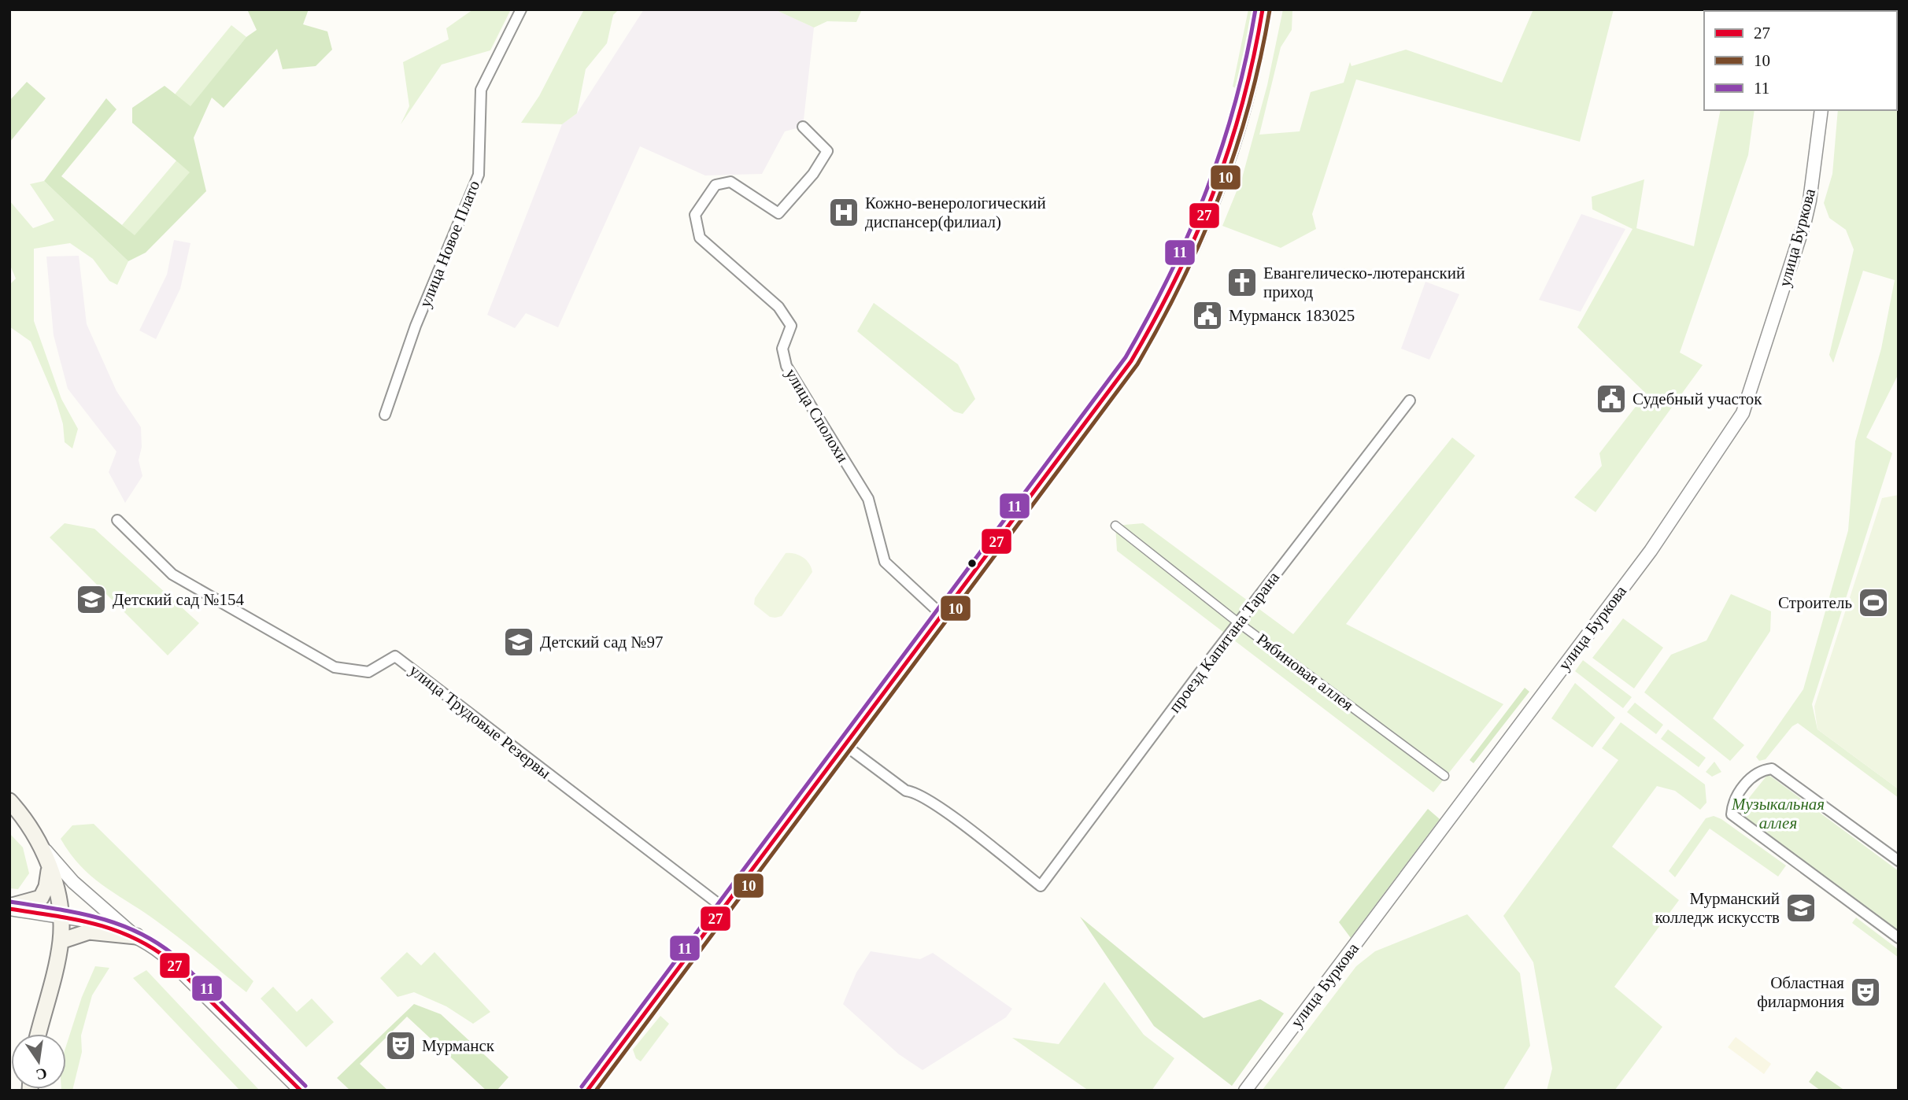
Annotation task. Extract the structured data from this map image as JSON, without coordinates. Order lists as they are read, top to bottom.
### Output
{
  "streets": {
    "street": [
      "улица Буркова",
      "улица Новое Плато",
      "улица Сполохи",
      "проезд Капитана Тарана",
      "Рябиновая аллея",
      "улица Трудовые Резервы"
    ]
  },
  "crossings": [
    ["проезд Капитана Тарана", "Рябиновая аллея"]
  ],
  "parks": ["Музыкальная аллея"],
  "places": {
    "hospital": ["Кожно-венерологический диспансер(филиал)"],
    "church": ["Евангелическо-лютеранский приход"],
    "public building": ["Мурманск 183025", "Судебный участок"],
    "school or university": ["Детский сад №154", "Детский сад №97", "Мурманский колледж искусств"],
    "sports": ["Строитель"],
    "theatre": ["Областная филармония", "Мурманск"]
  },
  "lines": ["transit line 27", "transit line 11", "transit line 10"],
  "legend": ["27", "10", "11"],
  "north": "bottom"
}
